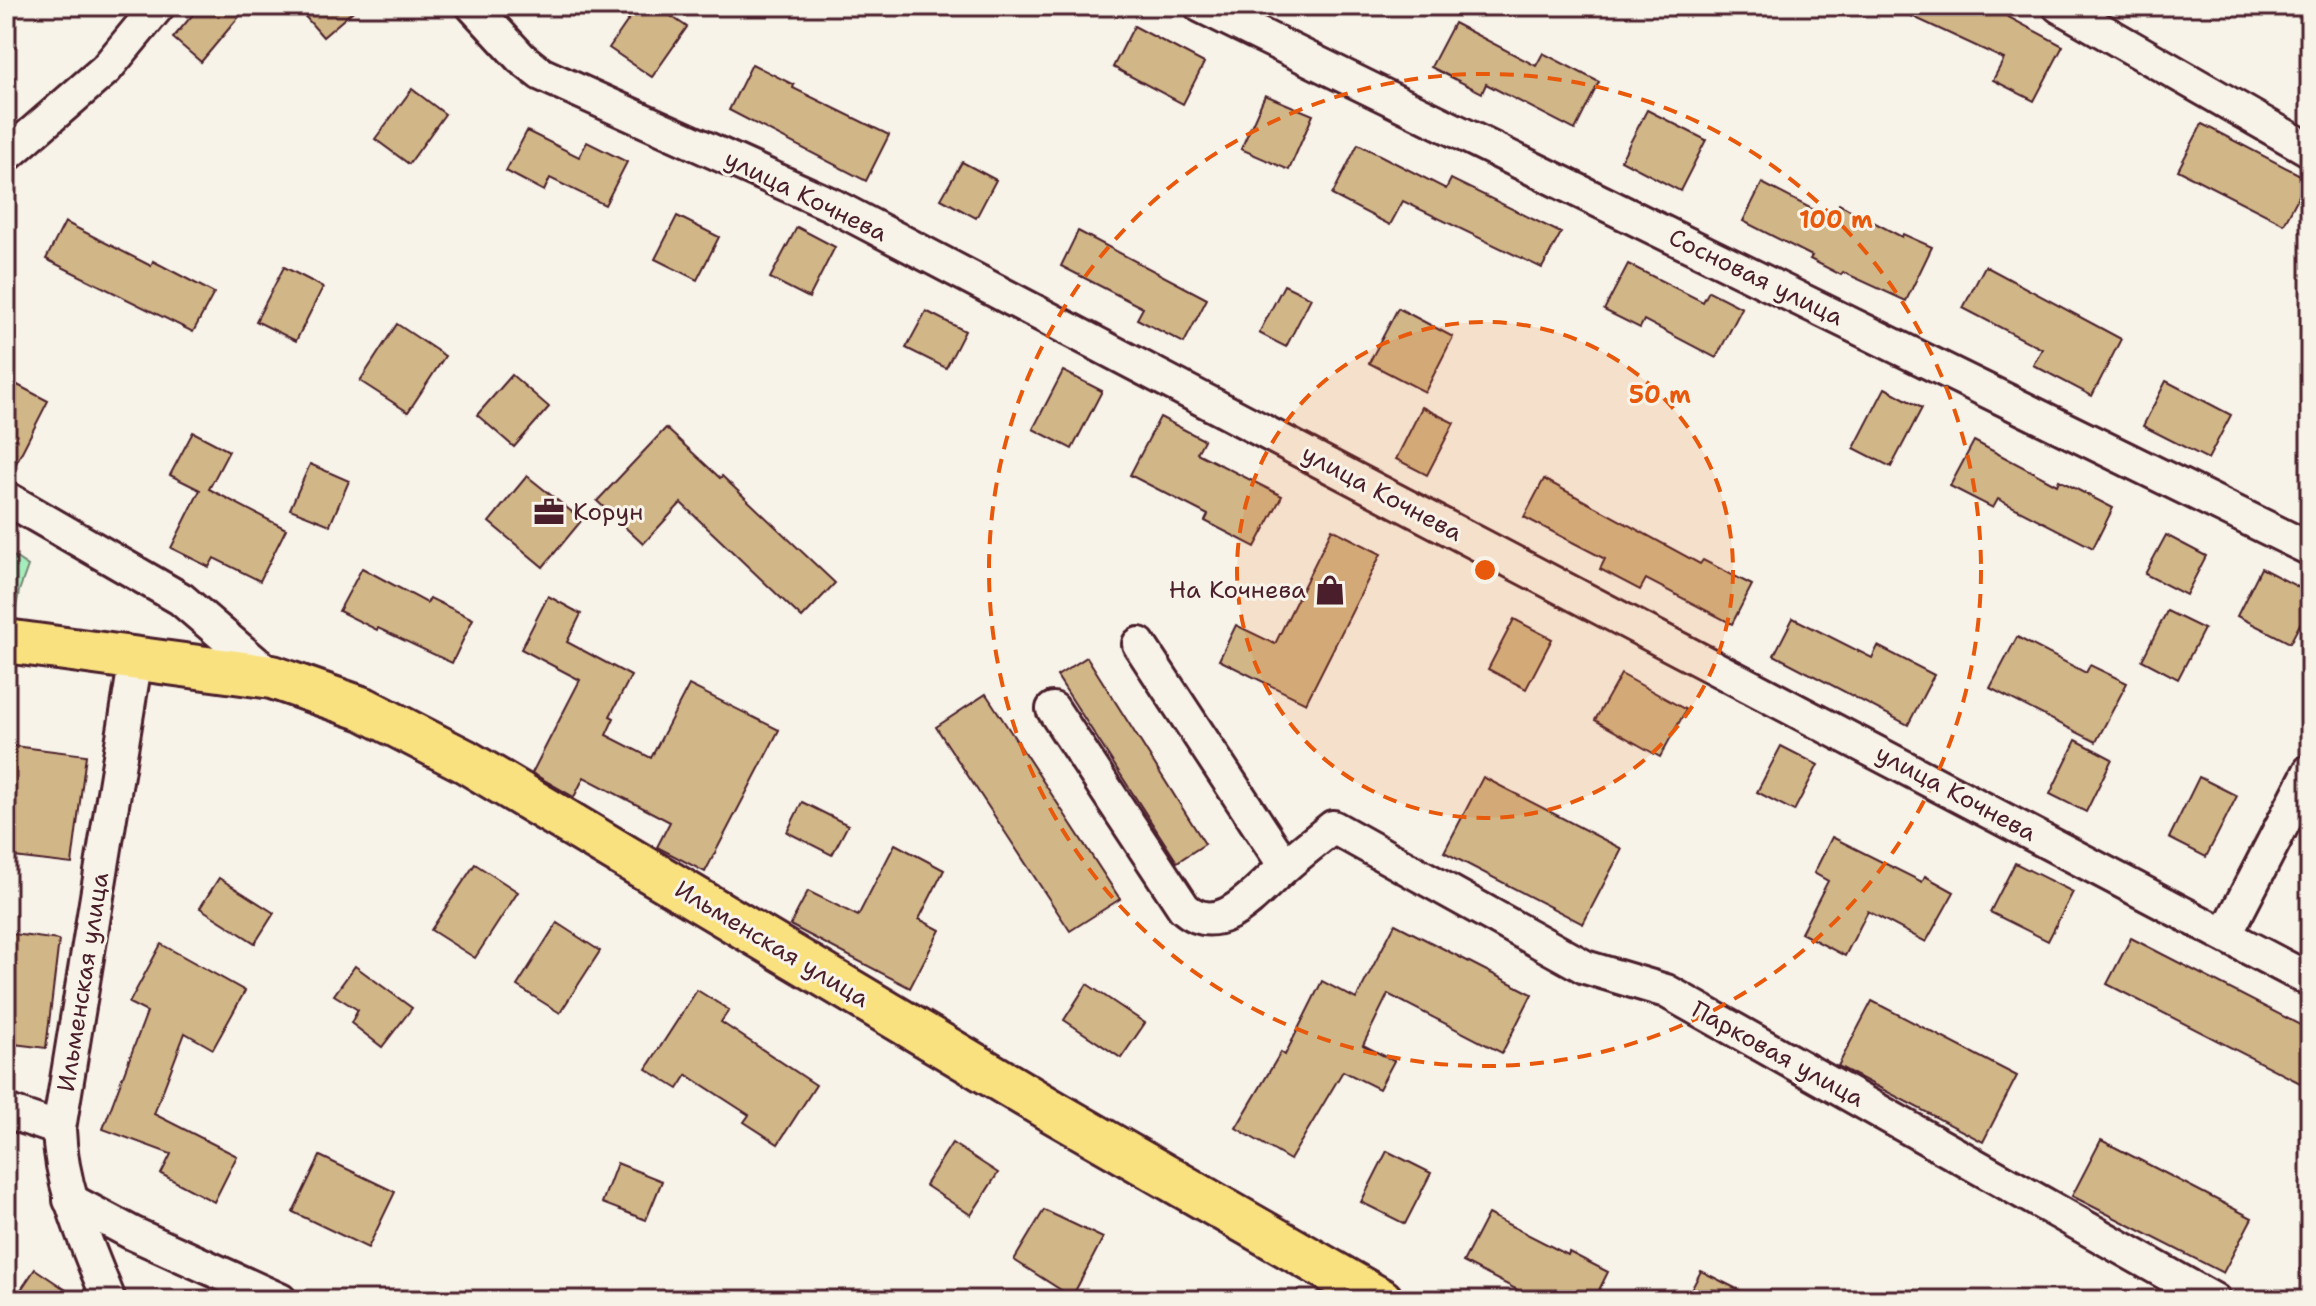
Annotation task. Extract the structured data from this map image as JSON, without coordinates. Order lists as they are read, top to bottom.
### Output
{
  "streets": {
    "main road": ["Ильменская улица"],
    "street": ["улица Кочнева", "Сосновая улица", "Парковая улица"]
  },
  "places": {
    "office": ["Корун"],
    "shop": ["На Кочнева"]
  },
  "rings": ["100 m", "50 m"]
}
